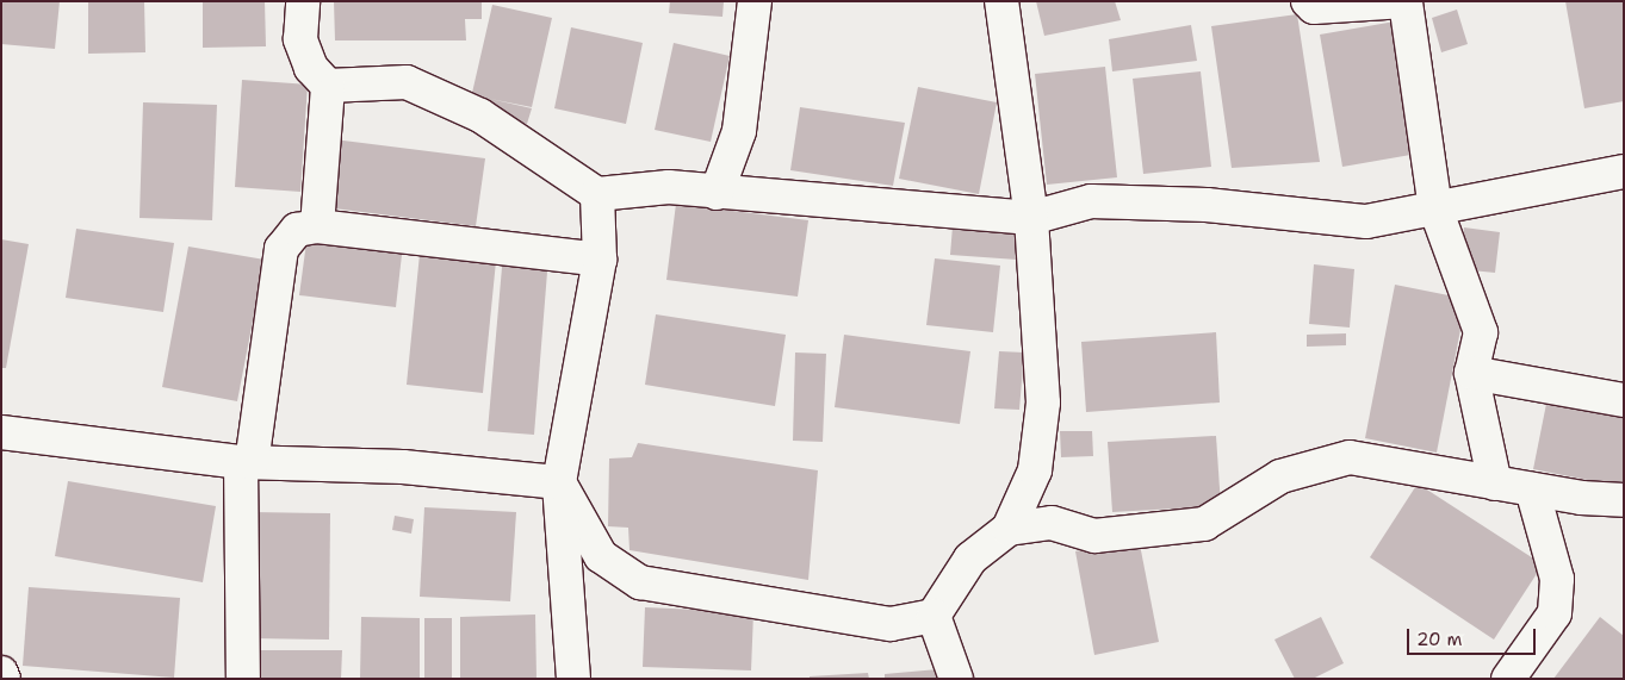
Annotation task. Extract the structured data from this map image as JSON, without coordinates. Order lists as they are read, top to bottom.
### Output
{
  "scale_bar": "20 m"
}
